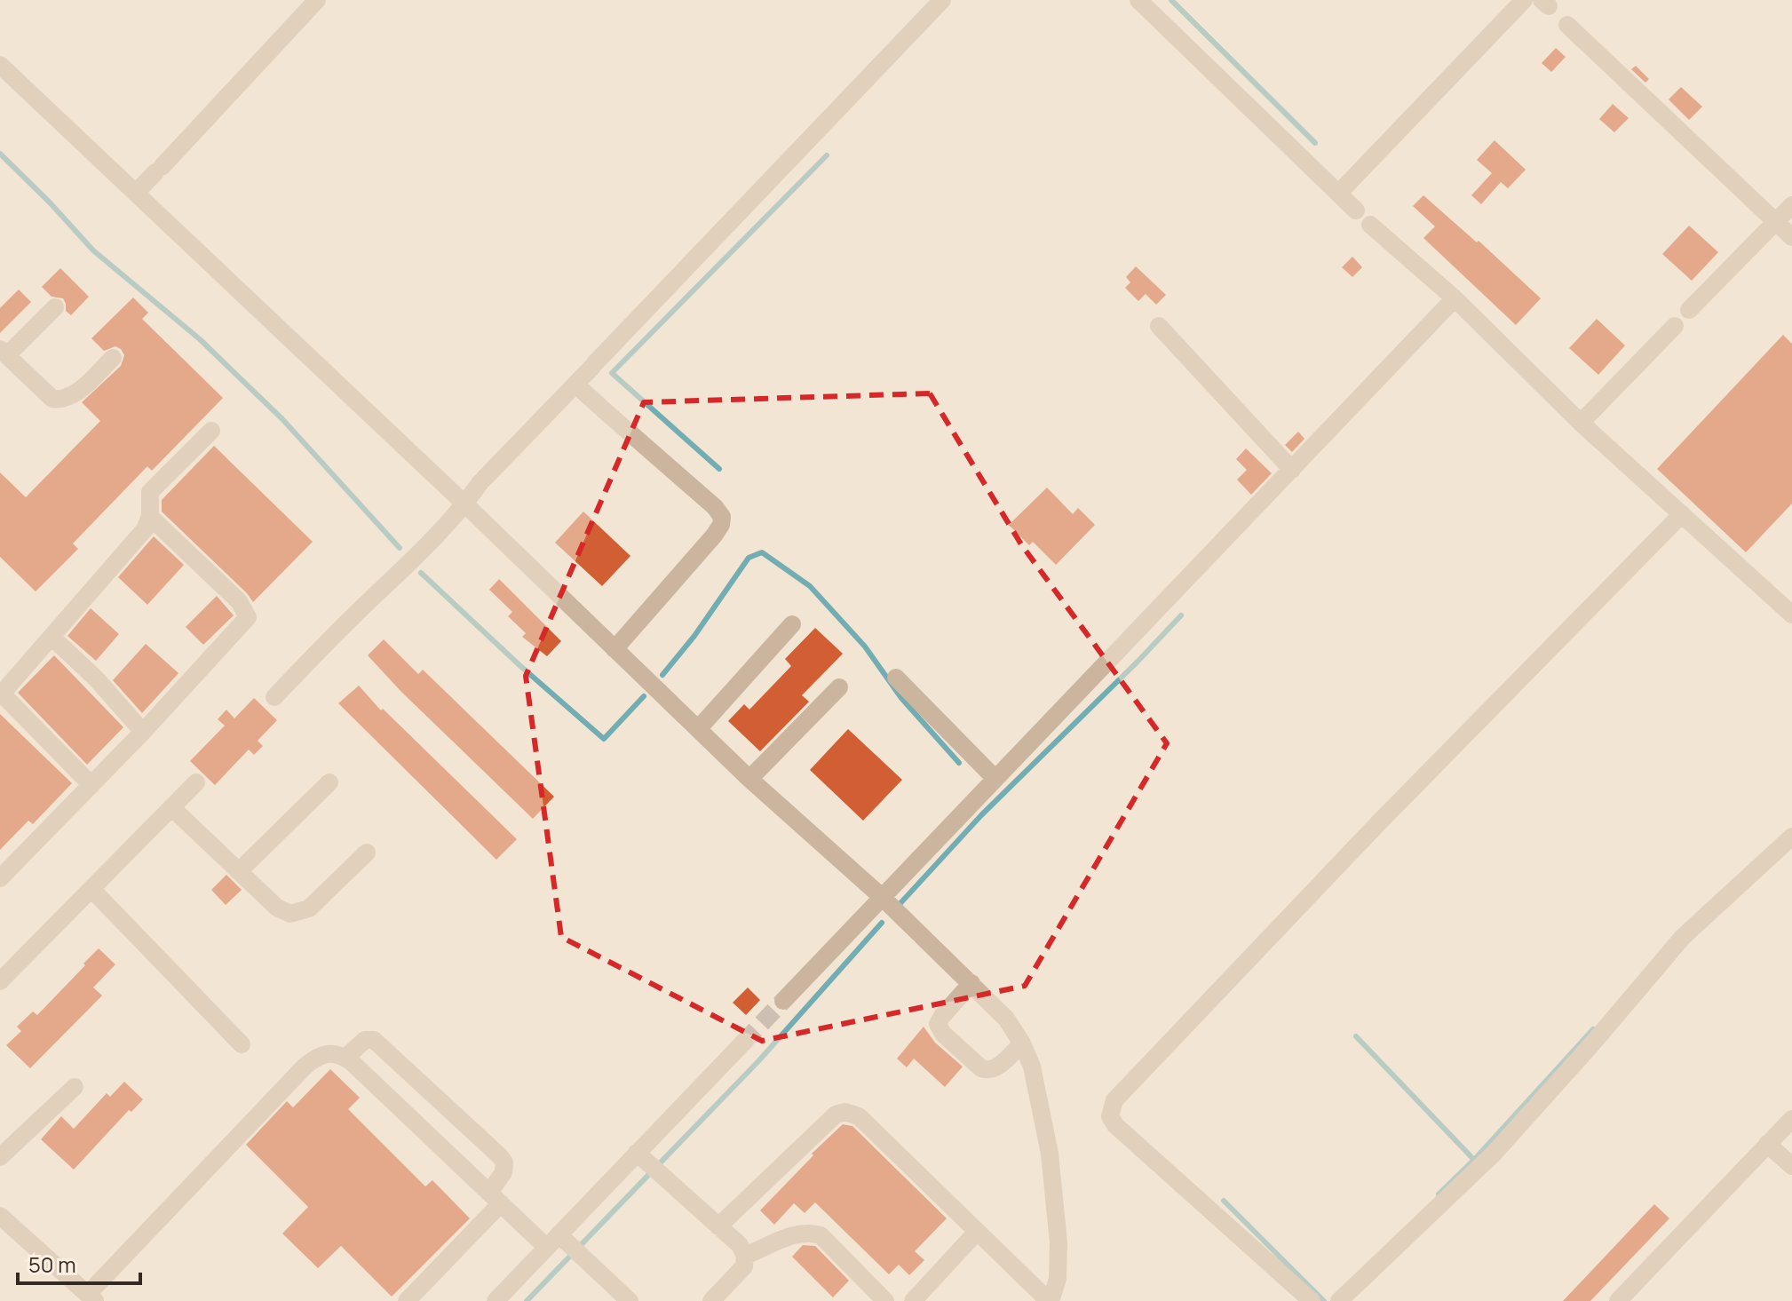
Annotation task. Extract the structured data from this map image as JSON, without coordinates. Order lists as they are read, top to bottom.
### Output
{
  "scale_bar": "50 m"
}
